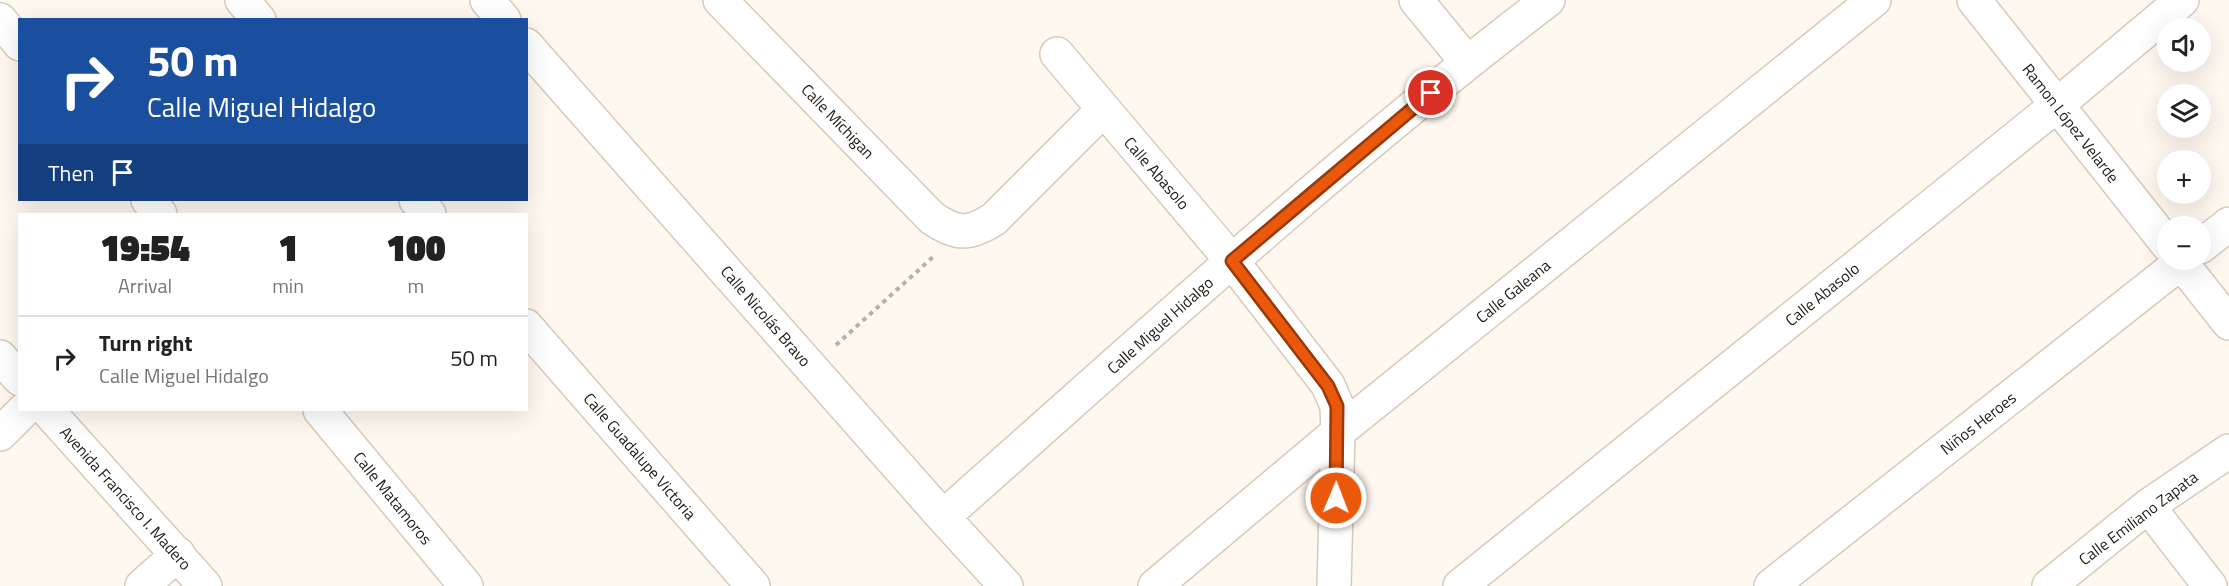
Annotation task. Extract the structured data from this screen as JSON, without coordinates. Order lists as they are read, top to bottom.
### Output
{
  "streets": {
    "street": [
      "Calle Míchigan",
      "Ramon López Velarde",
      "Calle Abasolo",
      "Calle Galeana",
      "Calle Nicolás Bravo",
      "Calle Miguel Hidalgo",
      "Niños Heroes",
      "Calle Guadalupe Victoria",
      "Avenida Francisco I. Madero",
      "Calle Matamoros",
      "Calle Emiliano Zapata"
    ]
  },
  "crossings": [
    ["Ramon López Velarde", "Calle Abasolo"],
    ["Calle Abasolo", "Calle Galeana"],
    ["Calle Abasolo", "Calle Miguel Hidalgo"],
    ["Calle Nicolás Bravo", "Calle Miguel Hidalgo"]
  ],
  "page": {
    "map_buttons": ["+", "−"],
    "turn": ["50 m", "Calle Miguel Hidalgo"],
    "then": "Then",
    "eta": [
      "19:54",
      "Arrival",
      "1",
      "min",
      "100",
      "m"
    ],
    "list": [
      {
        "name": "Turn right",
        "note": "Calle Miguel Hidalgo",
        "value": "50 m"
      }
    ]
  }
}
